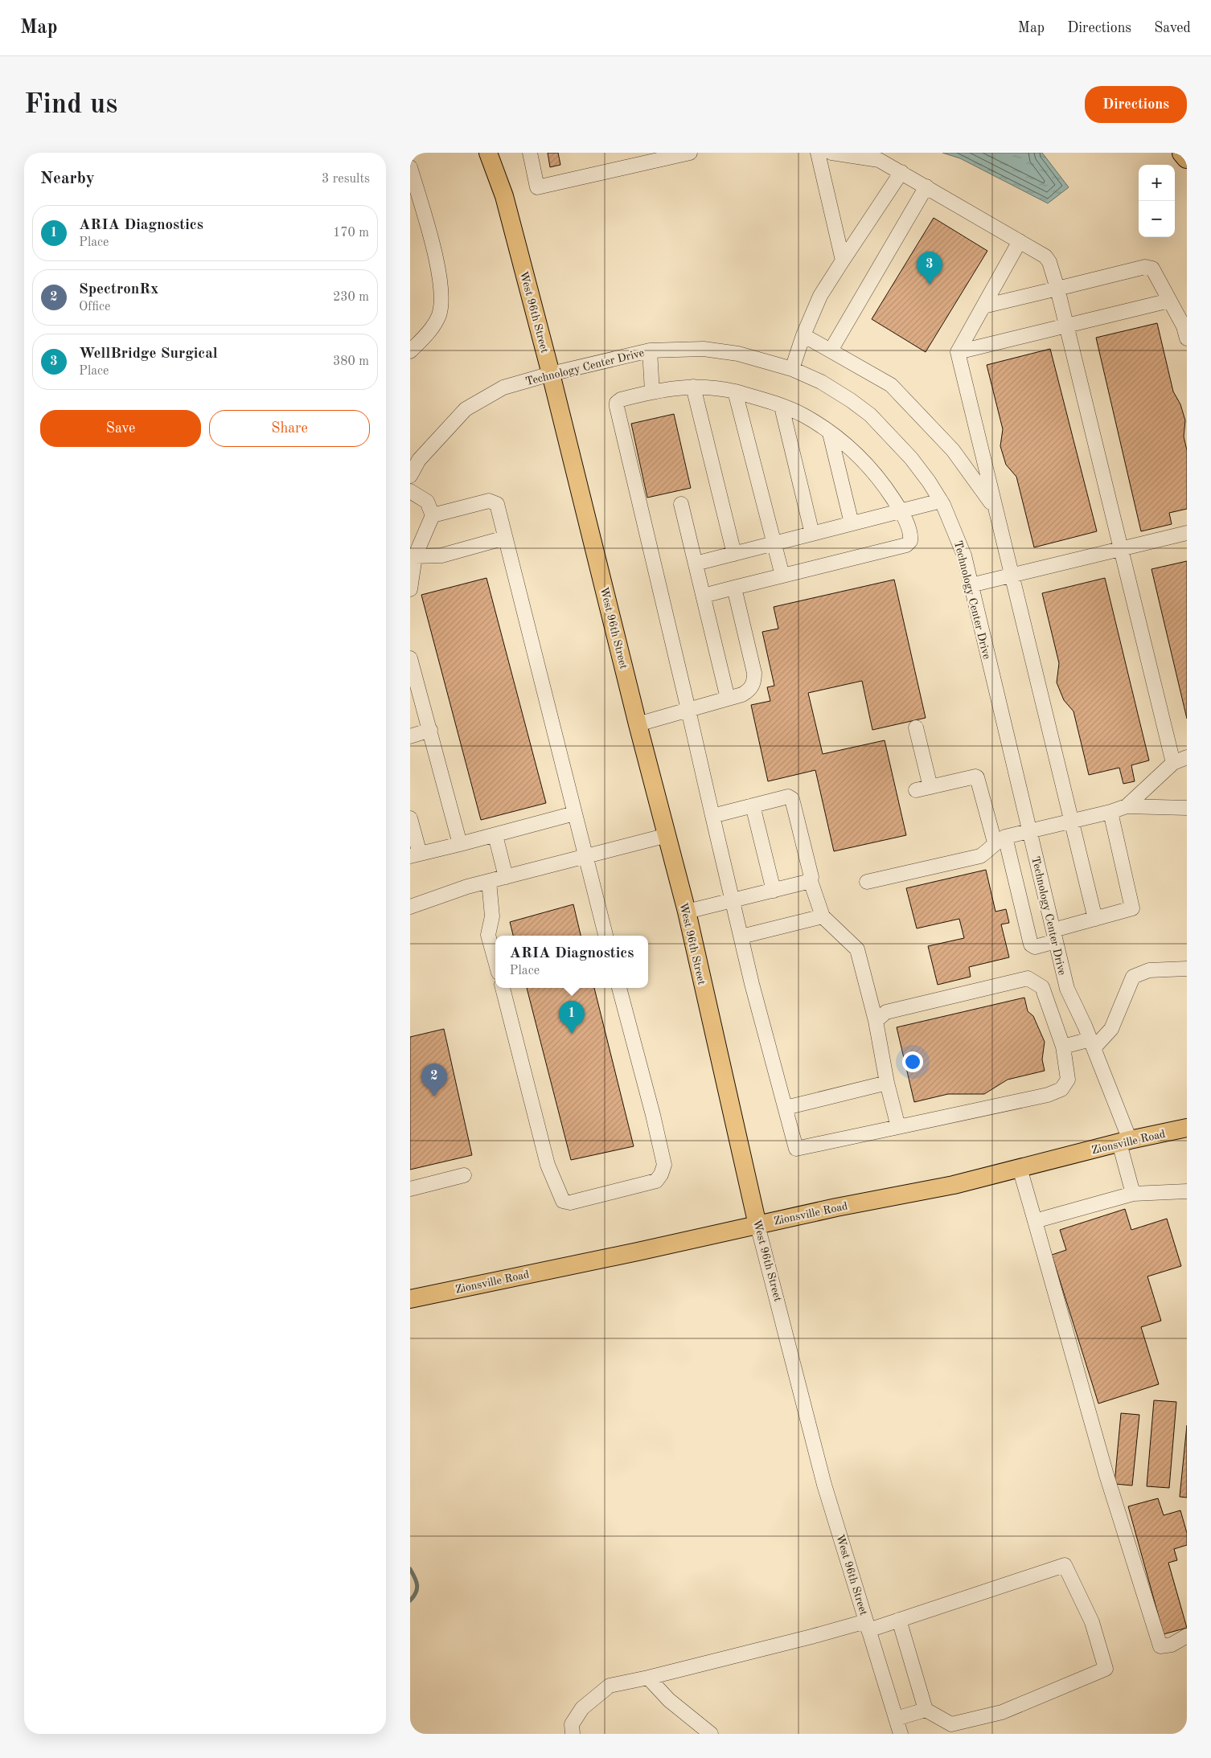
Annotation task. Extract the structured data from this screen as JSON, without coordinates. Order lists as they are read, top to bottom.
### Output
{
  "streets": {
    "main road": ["West 96th Street", "Zionsville Road"],
    "street": ["Technology Center Drive"]
  },
  "crossings": [
    ["West 96th Street", "Technology Center Drive"],
    ["West 96th Street", "Zionsville Road"],
    ["Technology Center Drive", "Zionsville Road"]
  ],
  "page": {
    "header": "Map",
    "nav": ["Map", "Directions", "Saved"],
    "buttons": [
      "Directions",
      ["Save", "Share"]
    ],
    "title": "Find us",
    "heading": ["Nearby", "3 results"],
    "map_buttons": ["+", "−"],
    "list": [
      {
        "mark": "1",
        "name": "ARIA Diagnostics",
        "note": "Place",
        "value": "170 m"
      },
      {
        "mark": "2",
        "name": "SpectronRx",
        "note": "Office",
        "value": "230 m"
      },
      {
        "mark": "3",
        "name": "WellBridge Surgical",
        "note": "Place",
        "value": "380 m"
      }
    ],
    "pins": ["3", "1", "2"],
    "popup": ["ARIA Diagnostics", "Place"]
  }
}
